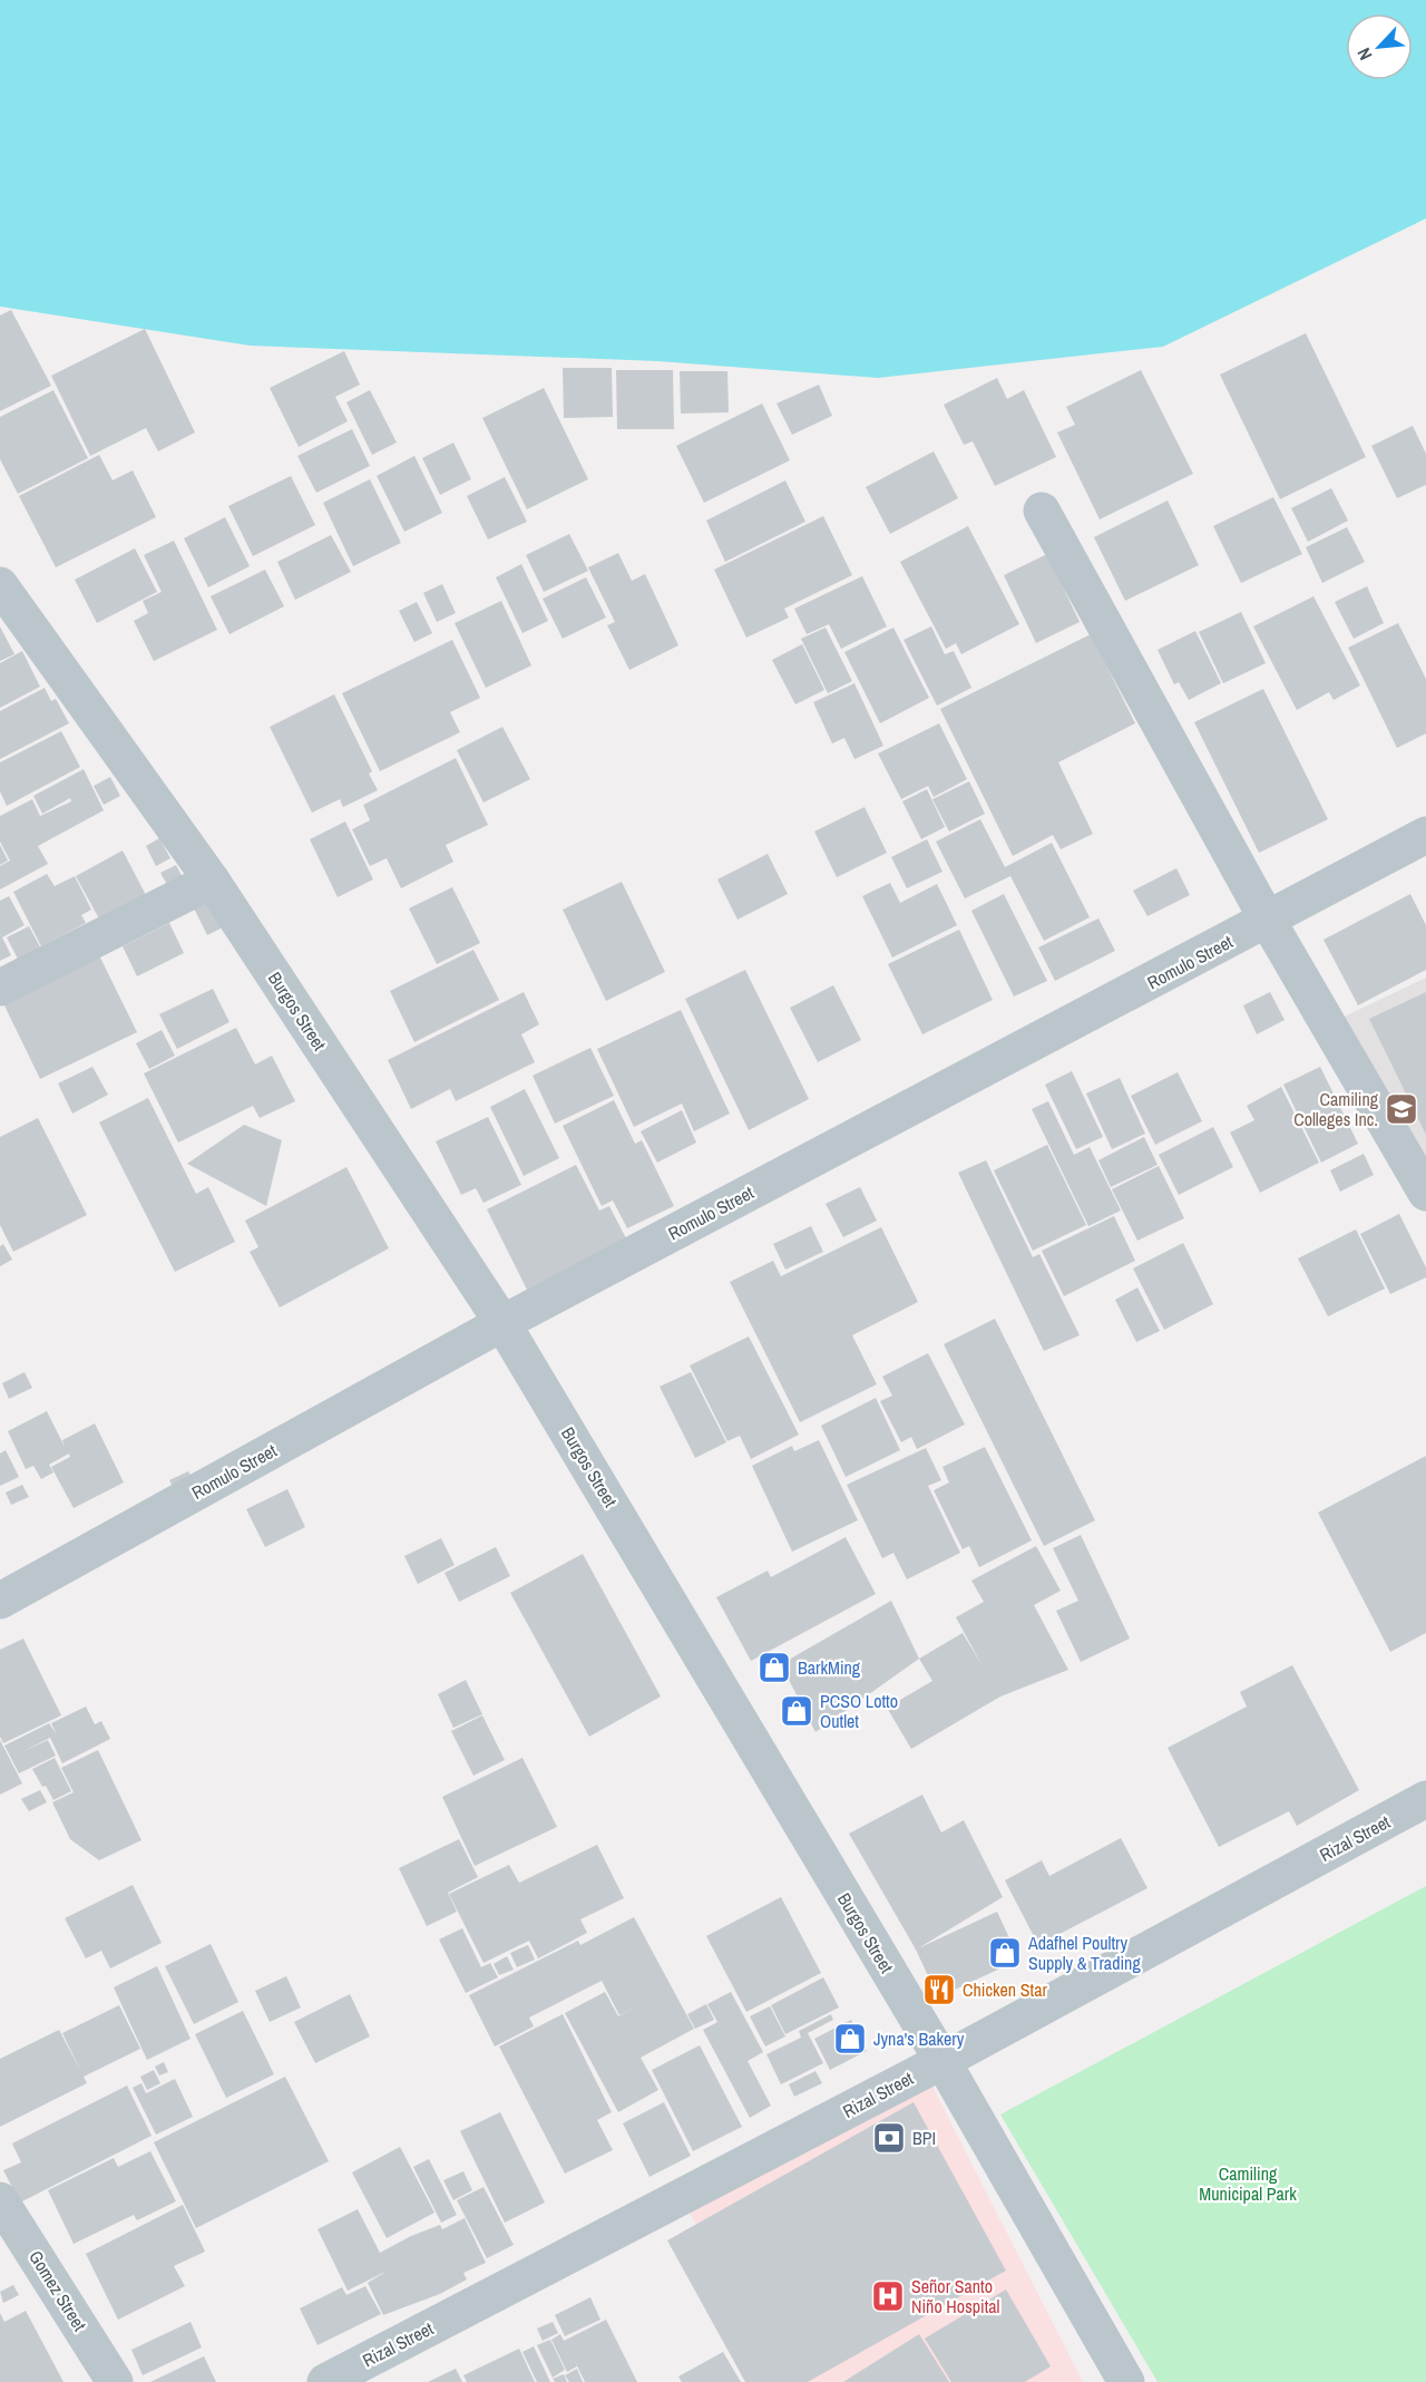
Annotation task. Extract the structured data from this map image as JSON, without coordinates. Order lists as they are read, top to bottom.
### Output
{
  "streets": {
    "street": [
      "Romulo Street",
      "Burgos Street",
      "Rizal Street",
      "Gomez Street"
    ]
  },
  "crossings": [
    ["Romulo Street", "Burgos Street"],
    ["Burgos Street", "Rizal Street"]
  ],
  "parks": ["Camiling Municipal Park"],
  "places": {
    "school or university": ["Camiling Colleges Inc."],
    "shop": [
      "BarkMing",
      "PCSO Lotto Outlet",
      "Adafhel Poultry Supply & Trading",
      "Jyna's Bakery"
    ],
    "restaurant": ["Chicken Star"],
    "bank": ["BPI"],
    "hospital": ["Señor Santo Niño Hospital"]
  },
  "north": "bottom left"
}
